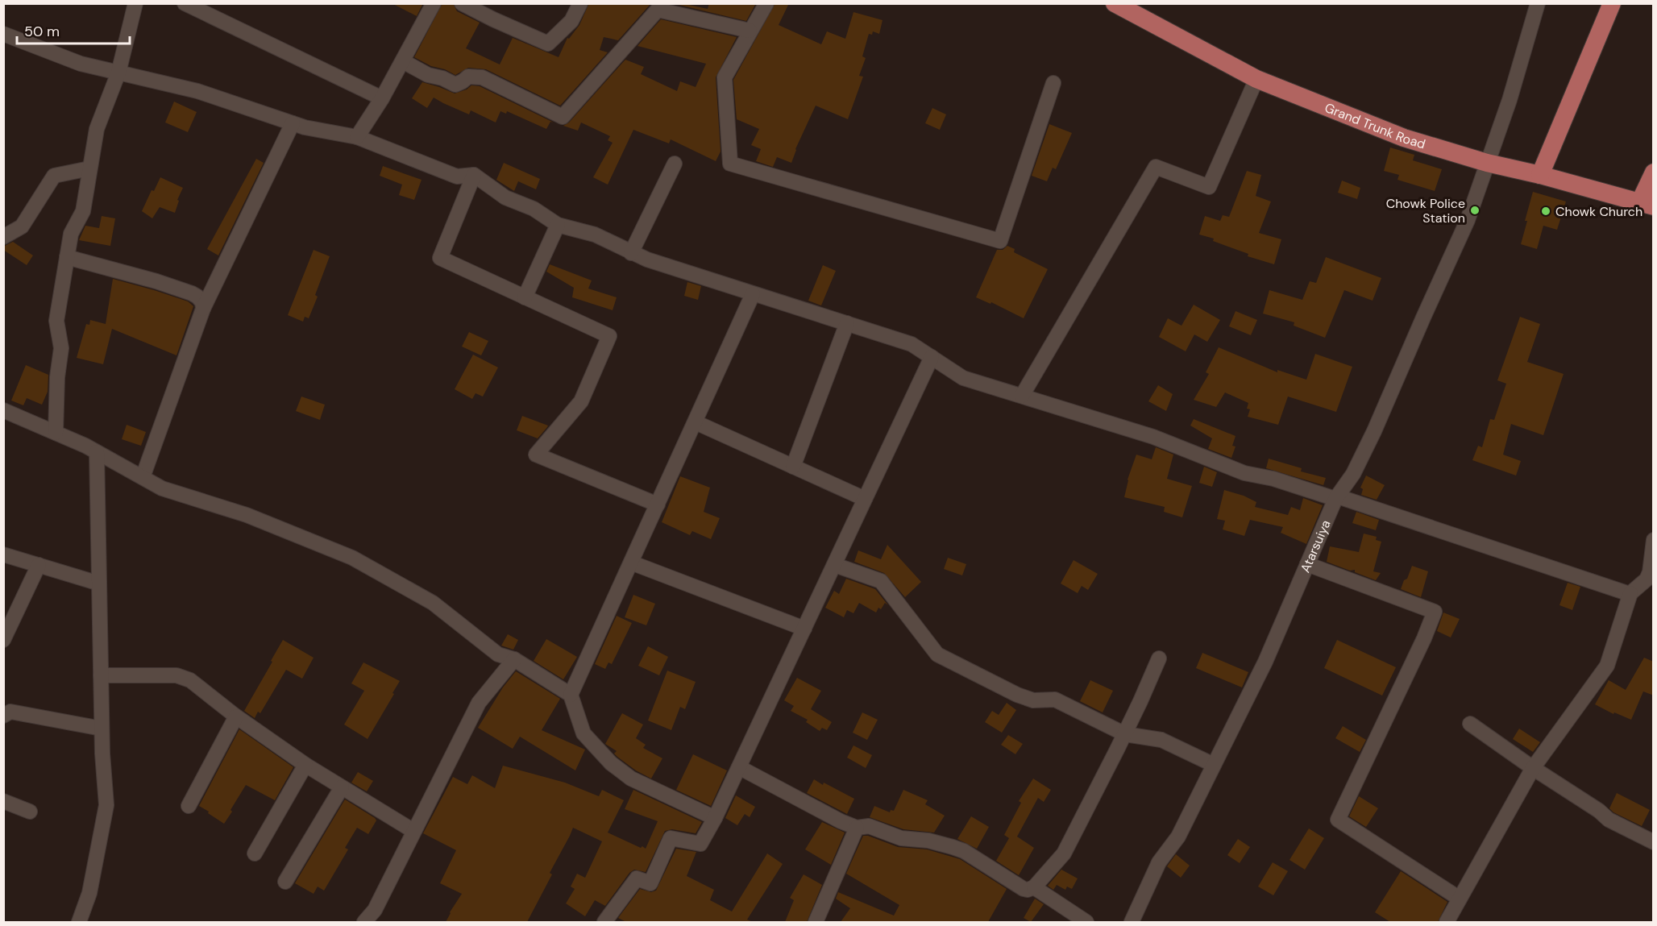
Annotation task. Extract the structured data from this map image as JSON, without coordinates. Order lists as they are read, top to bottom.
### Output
{
  "streets": {
    "main road": ["Grand Trunk Road"],
    "street": ["Atarsuiya"]
  },
  "crossings": [
    ["Grand Trunk Road", "Atarsuiya"]
  ],
  "places": ["Chowk Police Station", "Chowk Church"],
  "scale_bar": "50 m"
}
